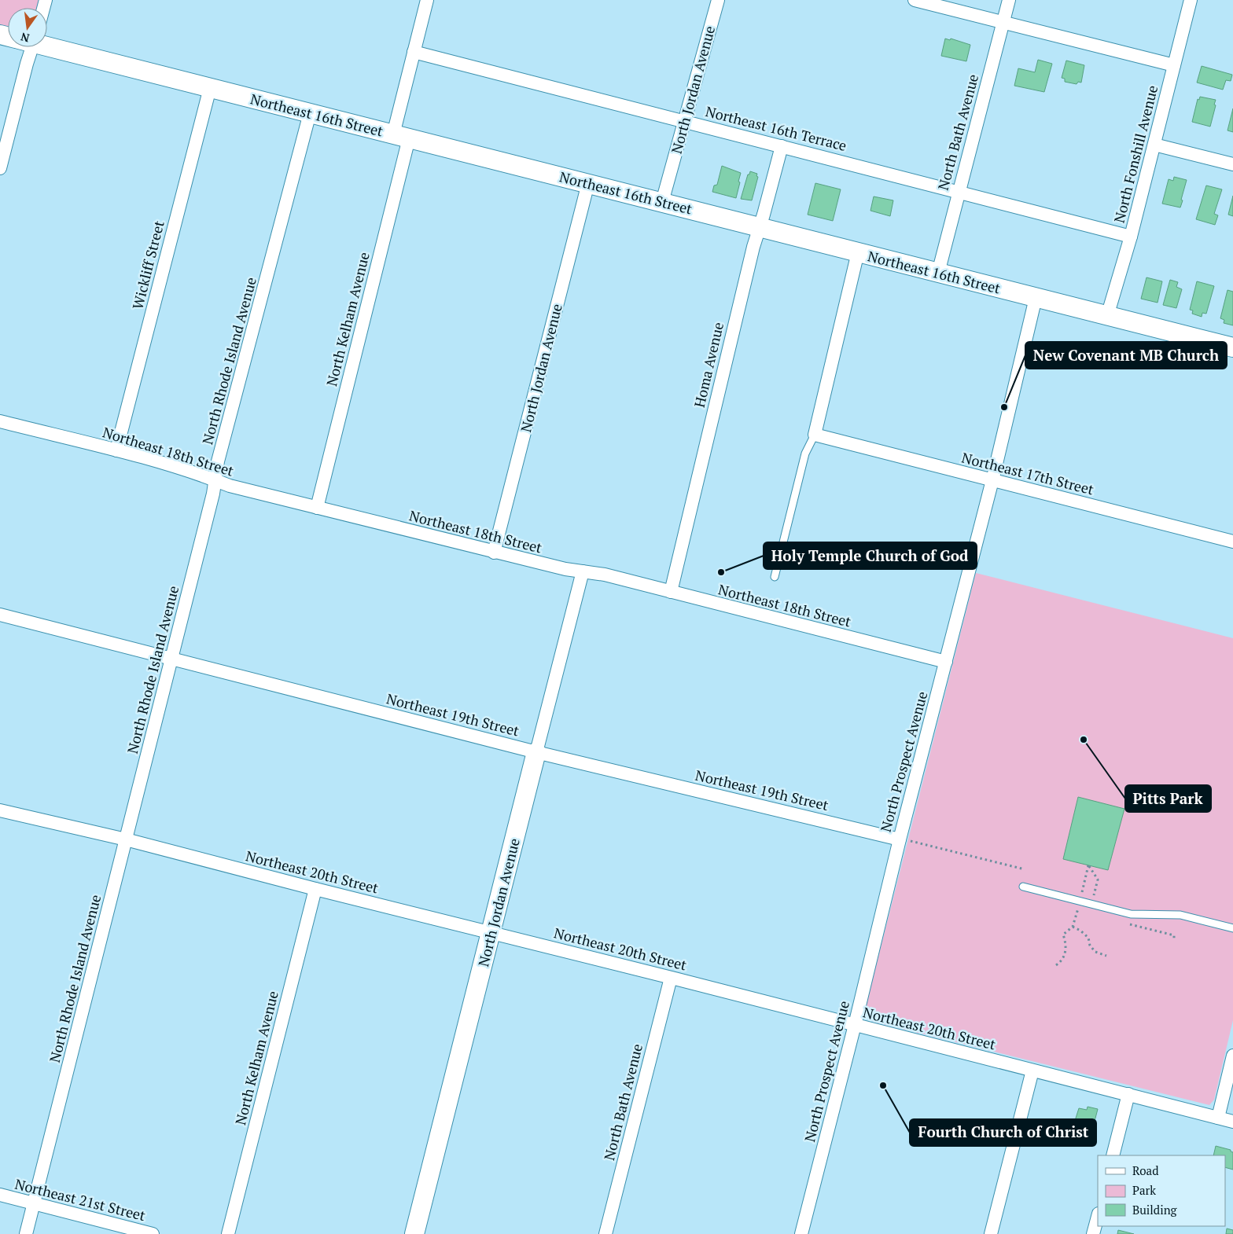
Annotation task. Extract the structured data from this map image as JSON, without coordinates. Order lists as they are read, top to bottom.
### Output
{
  "streets": {
    "street": [
      "North Jordan Avenue",
      "Northeast 16th Street",
      "Northeast 16th Terrace",
      "North Bath Avenue",
      "North Fonshill Avenue",
      "Wickliff Street",
      "North Kelham Avenue",
      "North Rhode Island Avenue",
      "Homa Avenue",
      "Northeast 18th Street",
      "Northeast 17th Street",
      "Northeast 19th Street",
      "North Prospect Avenue",
      "Northeast 20th Street",
      "Northeast 21st Street"
    ]
  },
  "crossings": [
    ["North Jordan Avenue", "Northeast 16th Street"],
    ["North Jordan Avenue", "Northeast 16th Terrace"],
    ["North Jordan Avenue", "Northeast 18th Street"],
    ["North Jordan Avenue", "Northeast 19th Street"],
    ["North Jordan Avenue", "Northeast 20th Street"],
    ["Northeast 16th Street", "North Bath Avenue"],
    ["Northeast 16th Street", "North Fonshill Avenue"],
    ["Northeast 16th Street", "Wickliff Street"],
    ["Northeast 16th Street", "North Kelham Avenue"],
    ["Northeast 16th Street", "North Rhode Island Avenue"],
    ["Northeast 16th Street", "Homa Avenue"],
    ["Northeast 16th Street", "North Prospect Avenue"],
    ["Northeast 16th Terrace", "North Bath Avenue"],
    ["Northeast 16th Terrace", "North Fonshill Avenue"],
    ["Northeast 16th Terrace", "North Kelham Avenue"],
    ["Northeast 16th Terrace", "Homa Avenue"],
    ["North Bath Avenue", "Northeast 20th Street"],
    ["Wickliff Street", "Northeast 18th Street"],
    ["North Kelham Avenue", "Northeast 18th Street"],
    ["North Kelham Avenue", "Northeast 20th Street"],
    ["North Rhode Island Avenue", "Northeast 18th Street"],
    ["North Rhode Island Avenue", "Northeast 19th Street"],
    ["North Rhode Island Avenue", "Northeast 20th Street"],
    ["North Rhode Island Avenue", "Northeast 21st Street"],
    ["Homa Avenue", "Northeast 18th Street"],
    ["Northeast 18th Street", "North Prospect Avenue"],
    ["Northeast 17th Street", "North Prospect Avenue"],
    ["Northeast 19th Street", "North Prospect Avenue"],
    ["North Prospect Avenue", "Northeast 20th Street"]
  ],
  "places": [
    "New Covenant MB Church",
    "Holy Temple Church of God",
    "Pitts Park",
    "Fourth Church of Christ"
  ],
  "legend": ["Road", "Park", "Building"],
  "north": "bottom"
}
